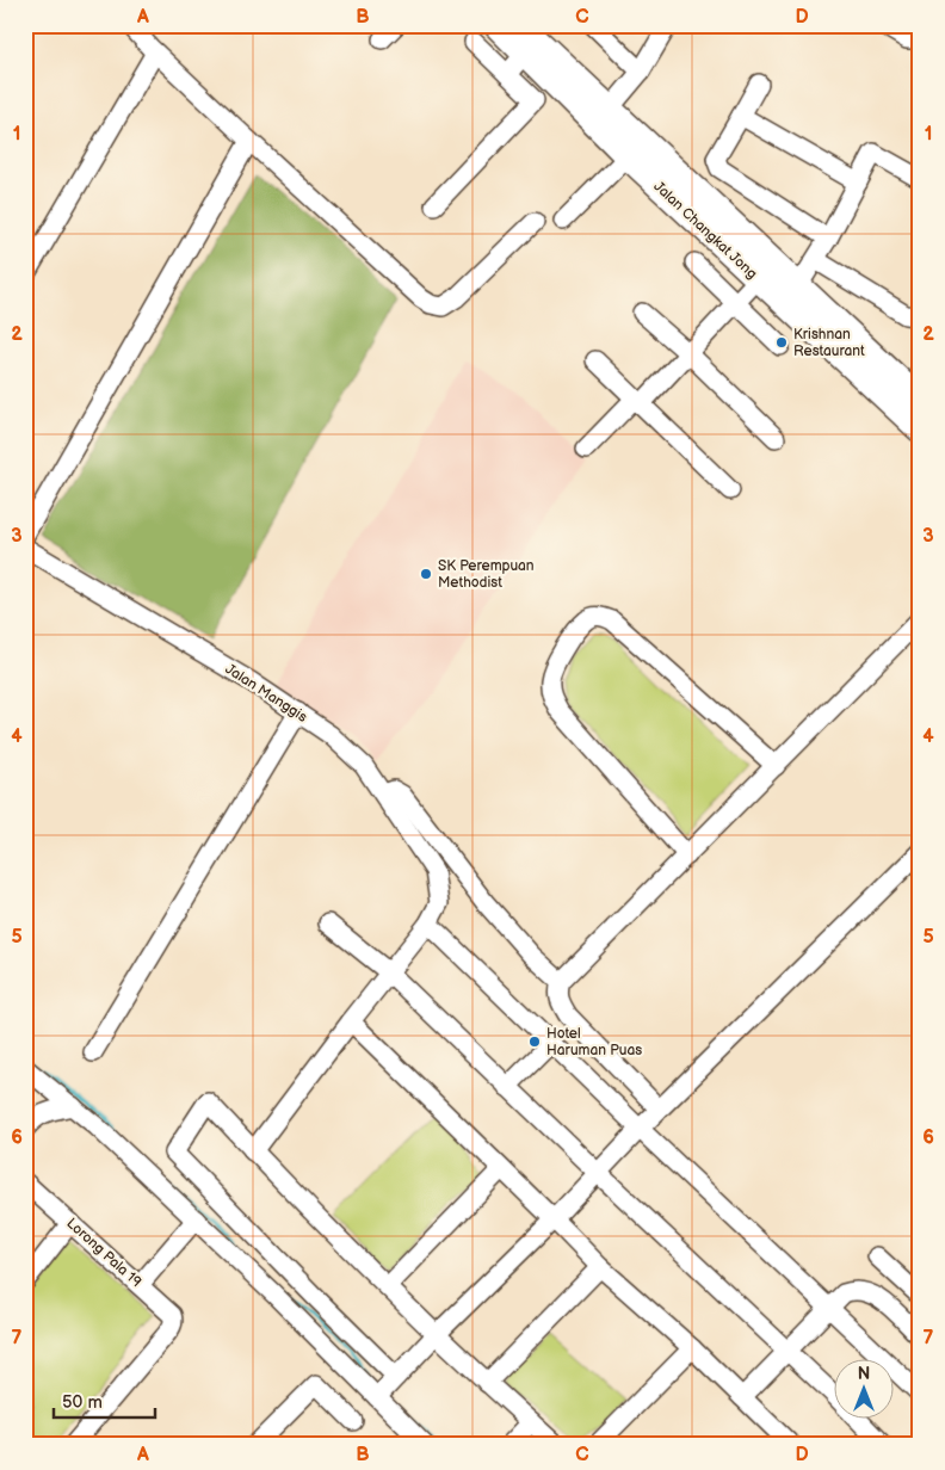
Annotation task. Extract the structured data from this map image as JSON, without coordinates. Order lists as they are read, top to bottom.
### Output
{
  "streets": {
    "highway": ["Jalan Changkat Jong"],
    "street": ["Jalan Manggis", "Lorong Pala 19"]
  },
  "places": ["Krishnan Restaurant", "SK Perempuan Methodist", "Hotel Haruman Puas"],
  "scale_bar": "50 m",
  "north": "top",
  "grid": {
    "columns": [
      "A",
      "B",
      "C",
      "D"
    ],
    "rows": [
      "1",
      "2",
      "3",
      "4",
      "5",
      "6",
      "7"
    ]
  }
}
